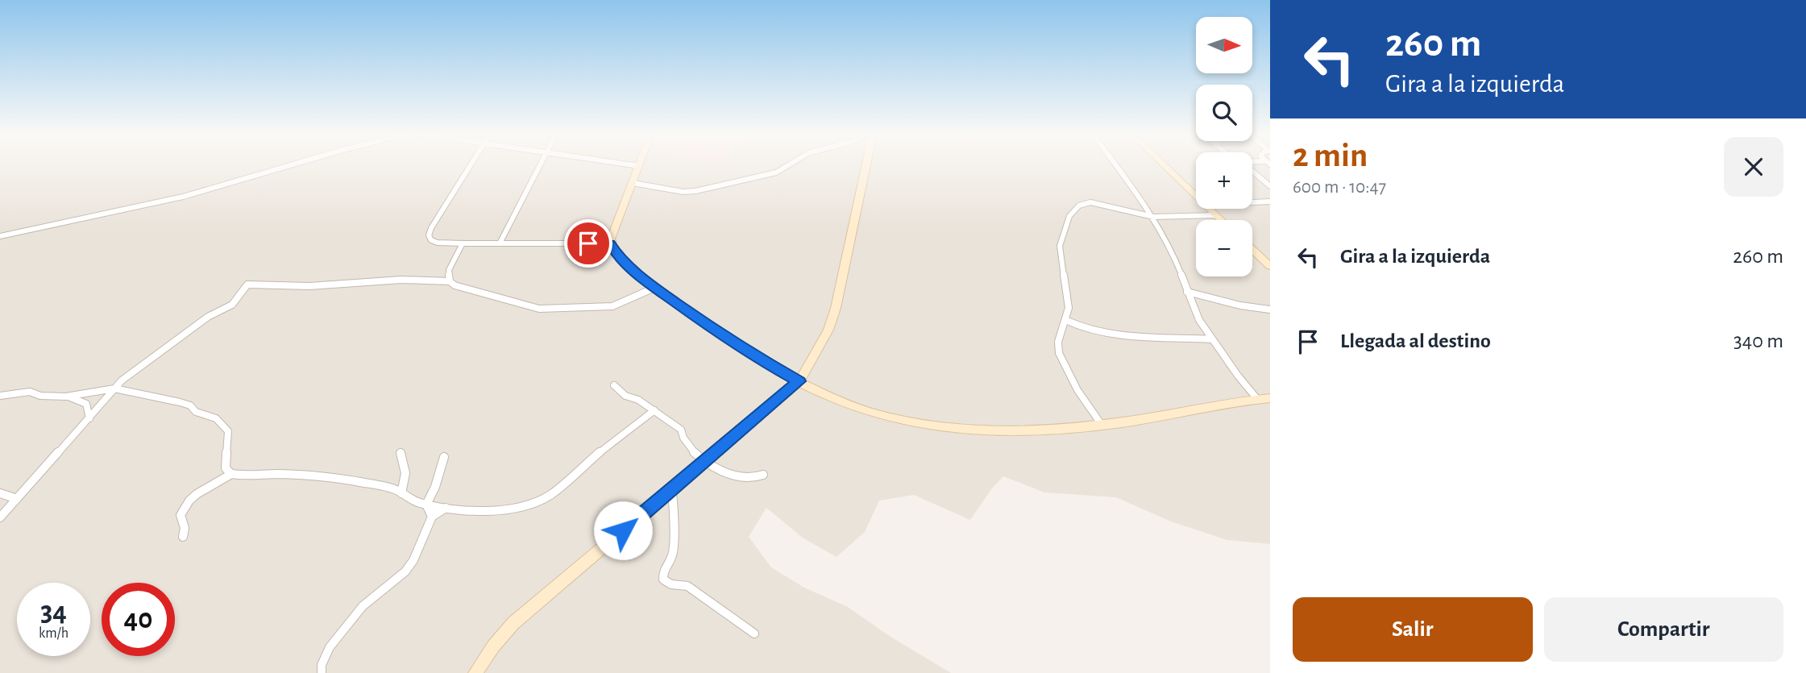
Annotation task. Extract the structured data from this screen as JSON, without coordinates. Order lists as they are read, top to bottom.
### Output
{
  "north": "right",
  "page": {
    "turn": ["260 m", "Gira a la izquierda"],
    "map_buttons": ["+", "−"],
    "heading": ["2 min", "600 m · 10:47"],
    "list": [
      {
        "name": "Gira a la izquierda",
        "value": "260 m"
      },
      {
        "name": "Llegada al destino",
        "value": "340 m"
      }
    ],
    "speed": "34 km/h",
    "limit": "40",
    "buttons": ["Salir", "Compartir"]
  }
}
